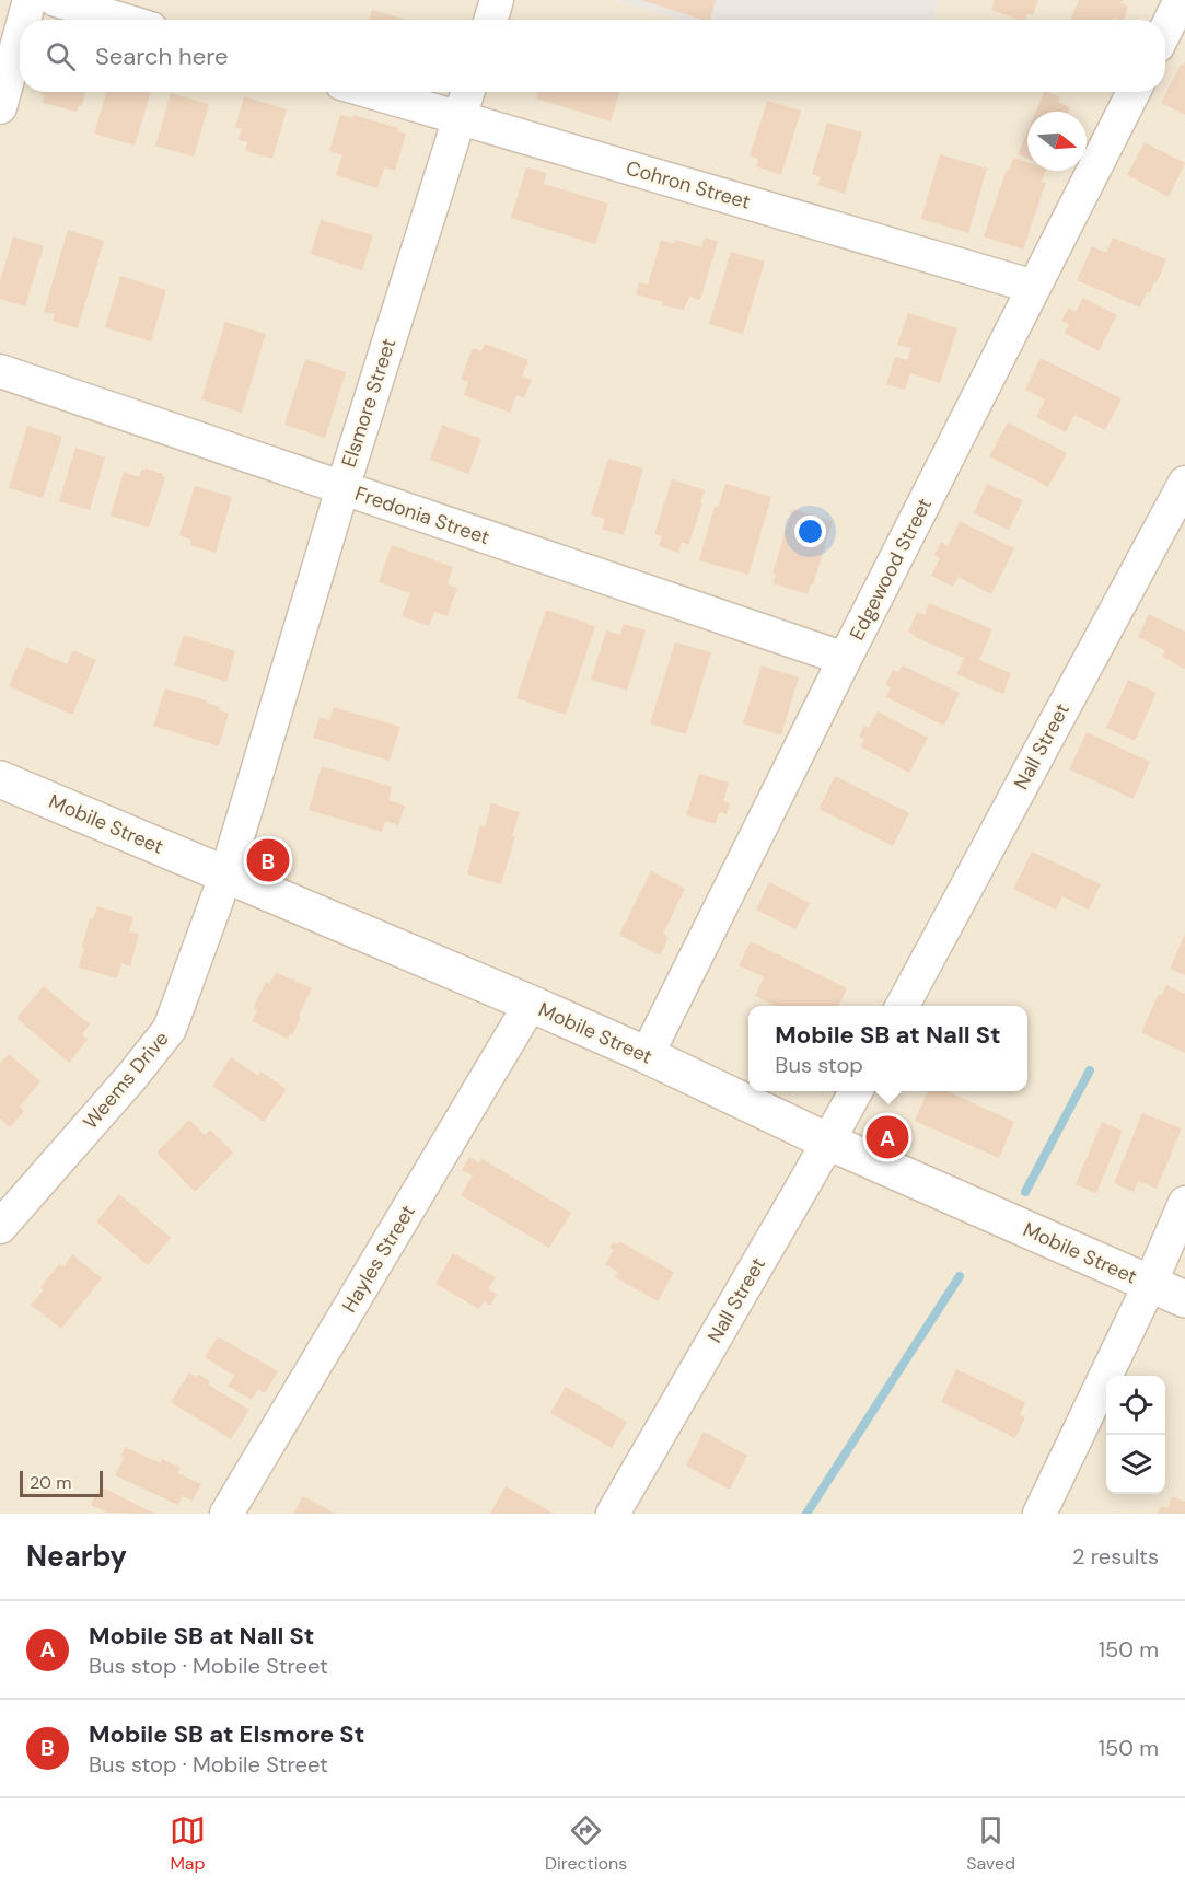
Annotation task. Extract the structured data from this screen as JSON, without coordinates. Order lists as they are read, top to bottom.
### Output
{
  "streets": {
    "street": [
      "Cohron Street",
      "Elsmore Street",
      "Fredonia Street",
      "Edgewood Street",
      "Nall Street",
      "Mobile Street",
      "Weems Drive",
      "Hayles Street"
    ]
  },
  "crossings": [
    ["Cohron Street", "Elsmore Street"],
    ["Cohron Street", "Edgewood Street"],
    ["Elsmore Street", "Fredonia Street"],
    ["Elsmore Street", "Mobile Street"],
    ["Elsmore Street", "Weems Drive"],
    ["Fredonia Street", "Edgewood Street"],
    ["Edgewood Street", "Mobile Street"],
    ["Nall Street", "Mobile Street"],
    ["Mobile Street", "Weems Drive"],
    ["Mobile Street", "Hayles Street"]
  ],
  "scale_bar": "20 m",
  "north": "right",
  "page": {
    "search": "Search here",
    "pins": ["B", "A"],
    "popup": ["Mobile SB at Nall St", "Bus stop"],
    "scale": "20 m",
    "heading": ["Nearby", "2 results"],
    "list": [
      {
        "mark": "A",
        "name": "Mobile SB at Nall St",
        "note": "Bus stop · Mobile Street",
        "value": "150 m"
      },
      {
        "mark": "B",
        "name": "Mobile SB at Elsmore St",
        "note": "Bus stop · Mobile Street",
        "value": "150 m"
      }
    ],
    "nav": ["Map", "Directions", "Saved"]
  }
}
